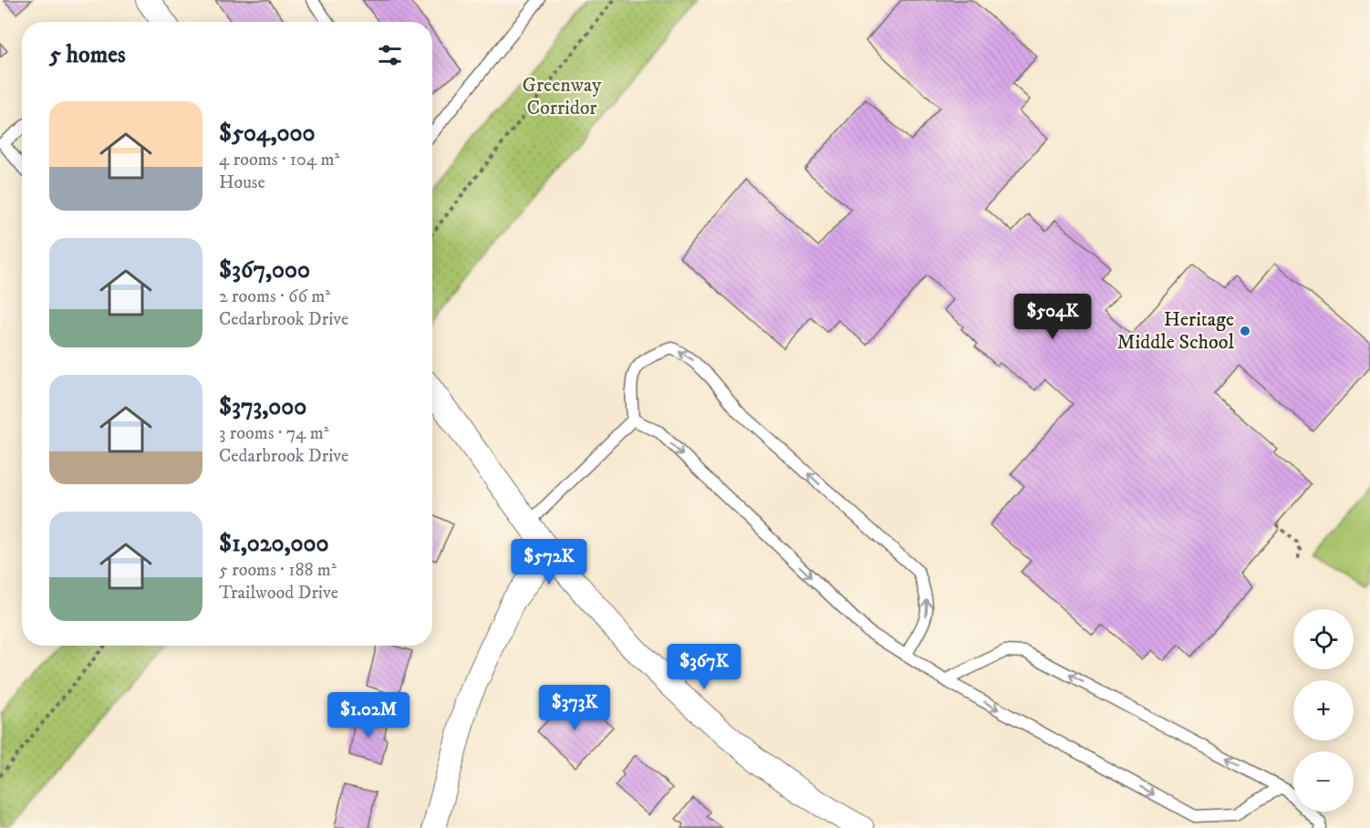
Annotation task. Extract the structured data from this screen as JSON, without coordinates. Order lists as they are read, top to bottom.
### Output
{
  "parks": ["Greenway Corridor"],
  "places": ["Heritage Middle School"],
  "page": {
    "heading": "5 homes",
    "list": [
      {
        "name": "$504,000",
        "note": "4 rooms · 104 m² · House"
      },
      {
        "name": "$367,000",
        "note": "2 rooms · 66 m² · Cedarbrook Drive"
      },
      {
        "name": "$373,000",
        "note": "3 rooms · 74 m² · Cedarbrook Drive"
      },
      {
        "name": "$1,020,000",
        "note": "5 rooms · 188 m² · Trailwood Drive"
      }
    ],
    "price": [
      "$504K",
      "$572K",
      "$367K",
      "$373K",
      "$1.02M"
    ],
    "map_buttons": ["+", "−"]
  }
}
